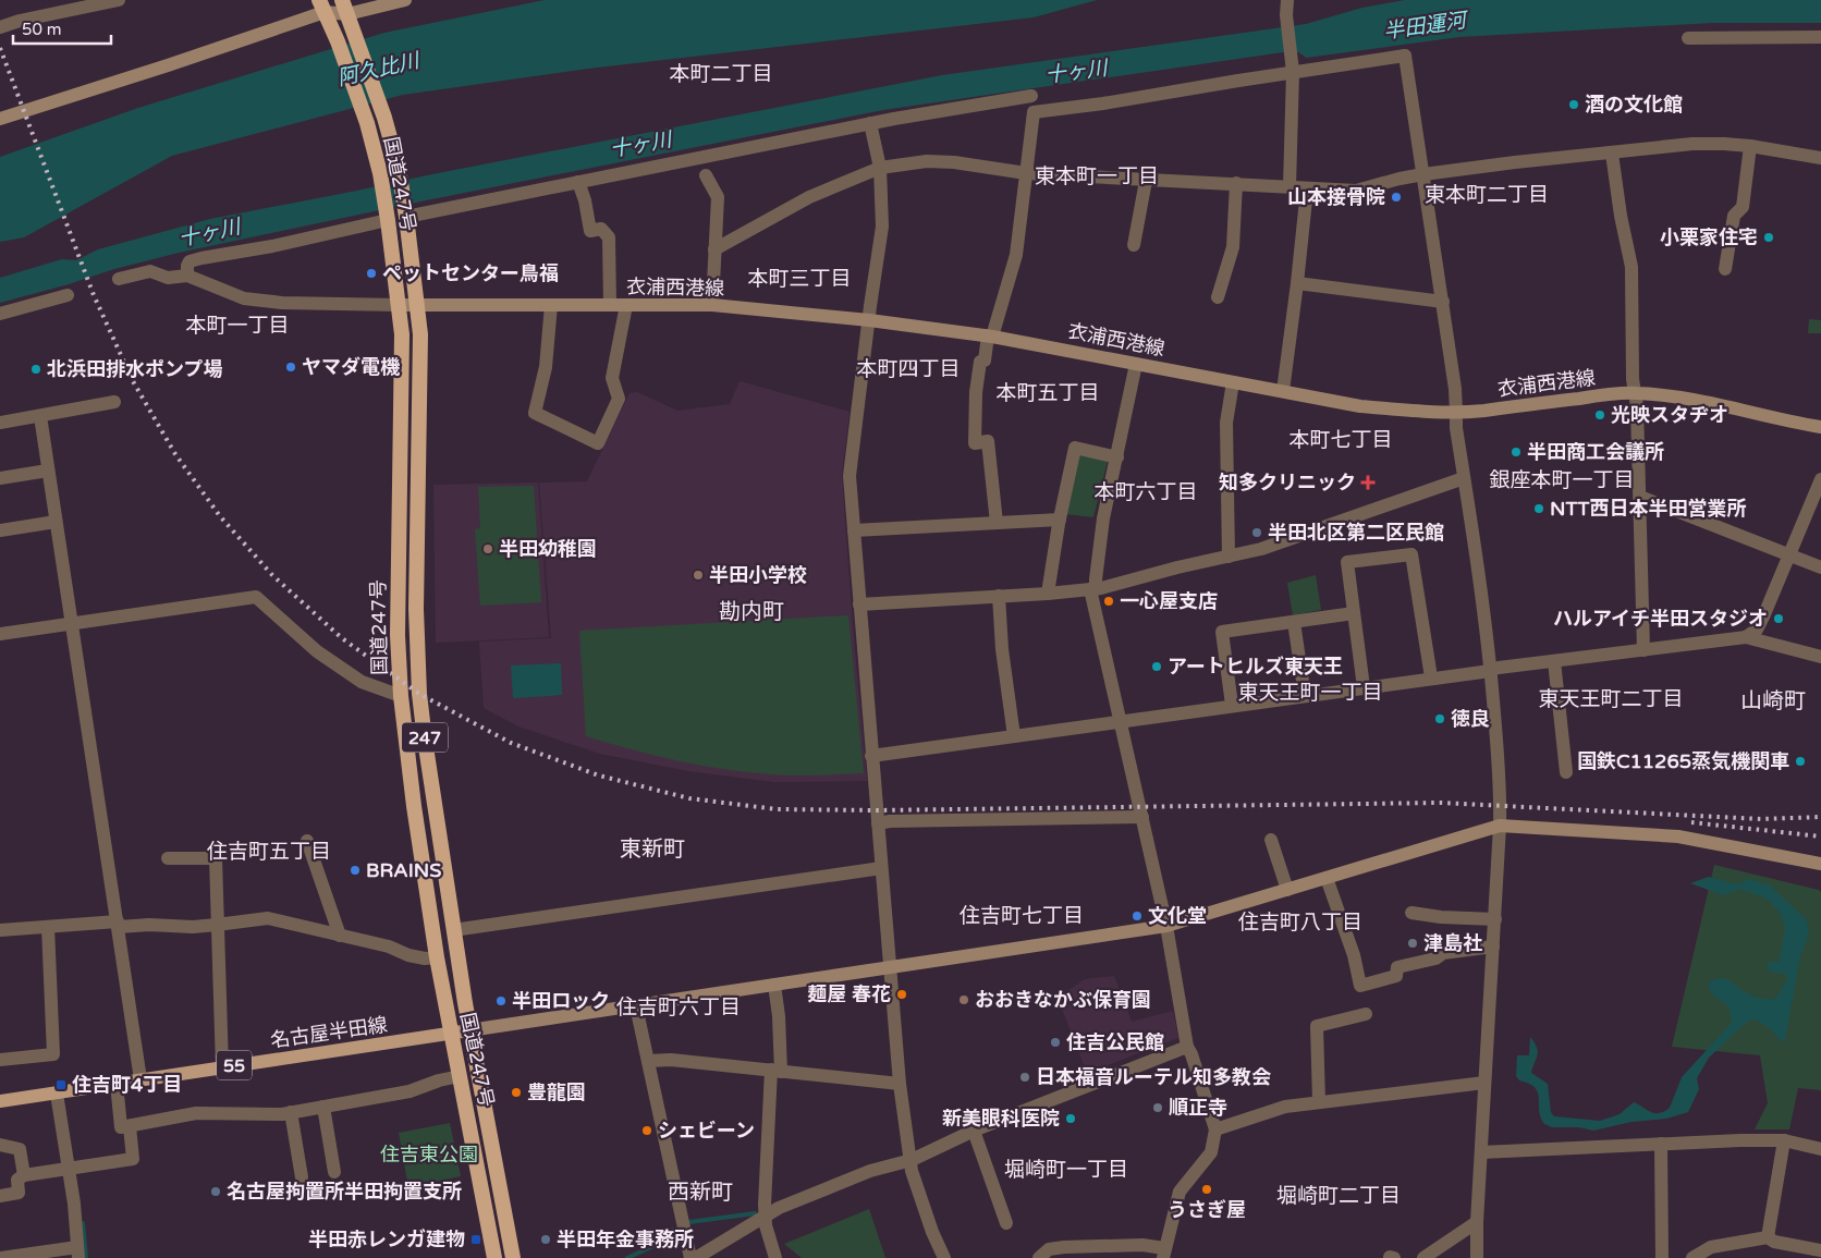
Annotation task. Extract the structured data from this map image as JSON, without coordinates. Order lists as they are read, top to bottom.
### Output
{
  "streets": {
    "highway": ["国道247号", "247"],
    "main road": ["衣浦西港線", "名古屋半田線", "55"]
  },
  "crossings": [
    ["国道247号", "衣浦西港線"],
    ["国道247号", "名古屋半田線"]
  ],
  "districts": [
    "本町二丁目",
    "東本町一丁目",
    "東本町二丁目",
    "本町三丁目",
    "本町一丁目",
    "本町四丁目",
    "本町五丁目",
    "本町七丁目",
    "銀座本町一丁目",
    "本町六丁目",
    "勘内町",
    "東天王町一丁目",
    "東天王町二丁目",
    "山崎町",
    "東新町",
    "住吉町五丁目",
    "住吉町七丁目",
    "住吉町八丁目",
    "住吉町六丁目",
    "堀崎町一丁目",
    "西新町",
    "堀崎町二丁目"
  ],
  "water": ["半田運河", "阿久比川", "十ヶ川"],
  "parks": ["住吉東公園"],
  "places": {
    "other": [
      "酒の文化館",
      "山本接骨院",
      "小栗家住宅",
      "ペットセンター鳥福",
      "ヤマダ電機",
      "北浜田排水ポンプ場",
      "光映スタヂオ",
      "半田商工会議所",
      "NTT西日本半田営業所",
      "半田北区第二区民館",
      "半田幼稚園",
      "半田小学校",
      "一心屋支店",
      "ハルアイチ半田スタジオ",
      "アートヒルズ東天王",
      "徳良",
      "国鉄C11265蒸気機関車",
      "BRAINS",
      "文化堂",
      "津島社",
      "麺屋 春花",
      "おおきなかぶ保育園",
      "半田ロック",
      "住吉公民館",
      "日本福音ルーテル知多教会",
      "豊龍園",
      "順正寺",
      "新美眼科医院",
      "シェビーン",
      "うさぎ屋",
      "名古屋拘置所半田拘置支所",
      "半田年金事務所"
    ],
    "health": ["知多クリニック"],
    "transit": ["住吉町4丁目", "半田赤レンガ建物"]
  },
  "scale_bar": "50 m"
}
